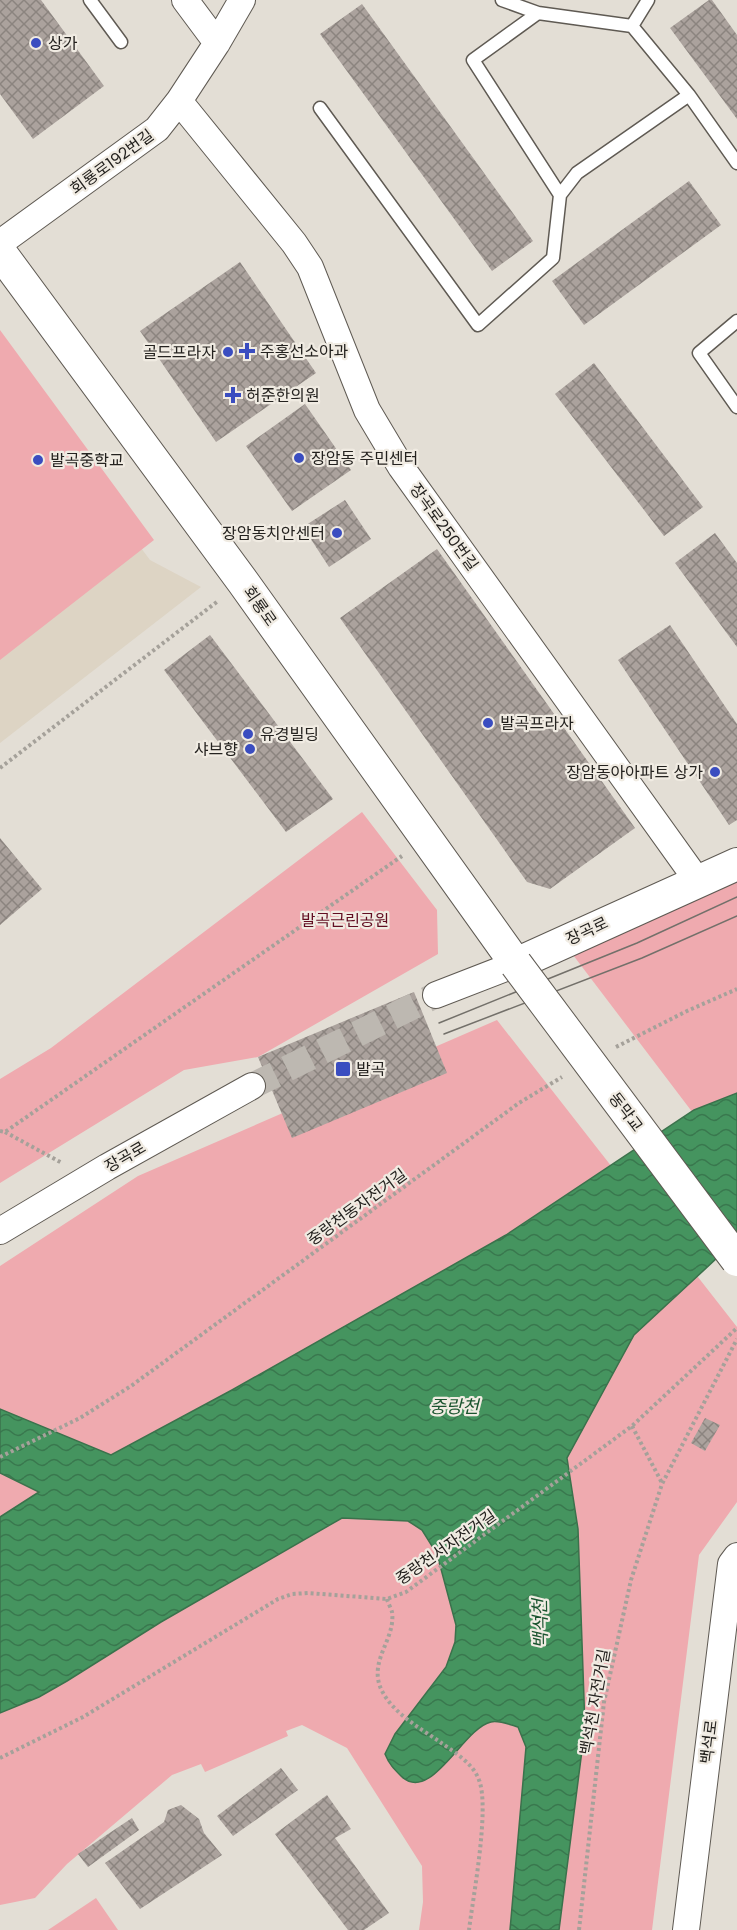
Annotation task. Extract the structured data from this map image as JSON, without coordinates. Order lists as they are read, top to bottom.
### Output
{
  "streets": {
    "street": [
      "회룡로192번길",
      "장곡로250번길",
      "회룡로",
      "장곡로",
      "동막교",
      "백석로"
    ],
    "path": ["중랑천동자전거길", "중랑천서자전거길", "백석천 자전거길"]
  },
  "crossings": [
    ["회룡로192번길", "장곡로250번길"],
    ["장곡로250번길", "장곡로"],
    ["회룡로", "장곡로"],
    ["회룡로", "동막교"],
    ["장곡로", "동막교"]
  ],
  "water": ["중랑천", "백석천"],
  "parks": ["발곡근린공원"],
  "places": {
    "other": [
      "상가",
      "골드프라자",
      "장암동 주민센터",
      "발곡중학교",
      "장암동치안센터",
      "발곡프라자",
      "유경빌딩",
      "샤브향",
      "장암동아아파트 상가"
    ],
    "health": ["주홍선소아과", "허준한의원"],
    "transit": ["발곡"]
  }
}
